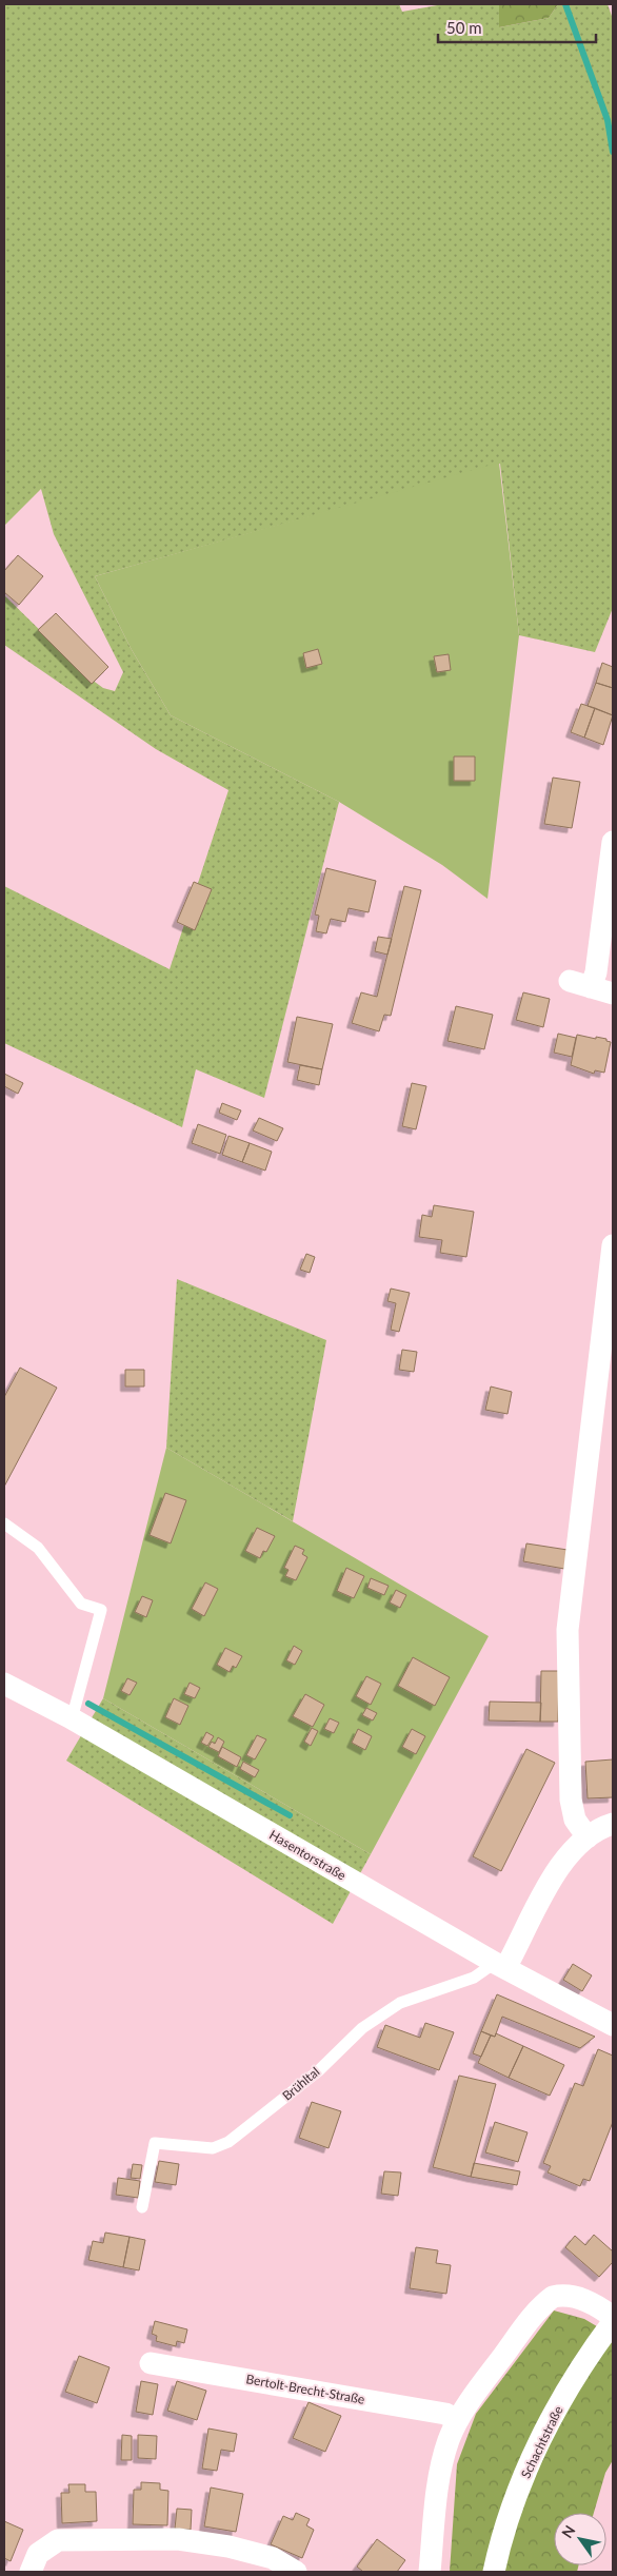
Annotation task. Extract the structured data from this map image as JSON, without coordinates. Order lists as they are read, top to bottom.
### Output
{
  "streets": {
    "street": ["Hasentorstraße", "Bertolt-Brecht-Straße", "Schachtstraße"],
    "lane": ["Brühltal"]
  },
  "crossings": [
    ["Hasentorstraße", "Brühltal"]
  ],
  "scale_bar": "50 m",
  "north": "top left"
}
